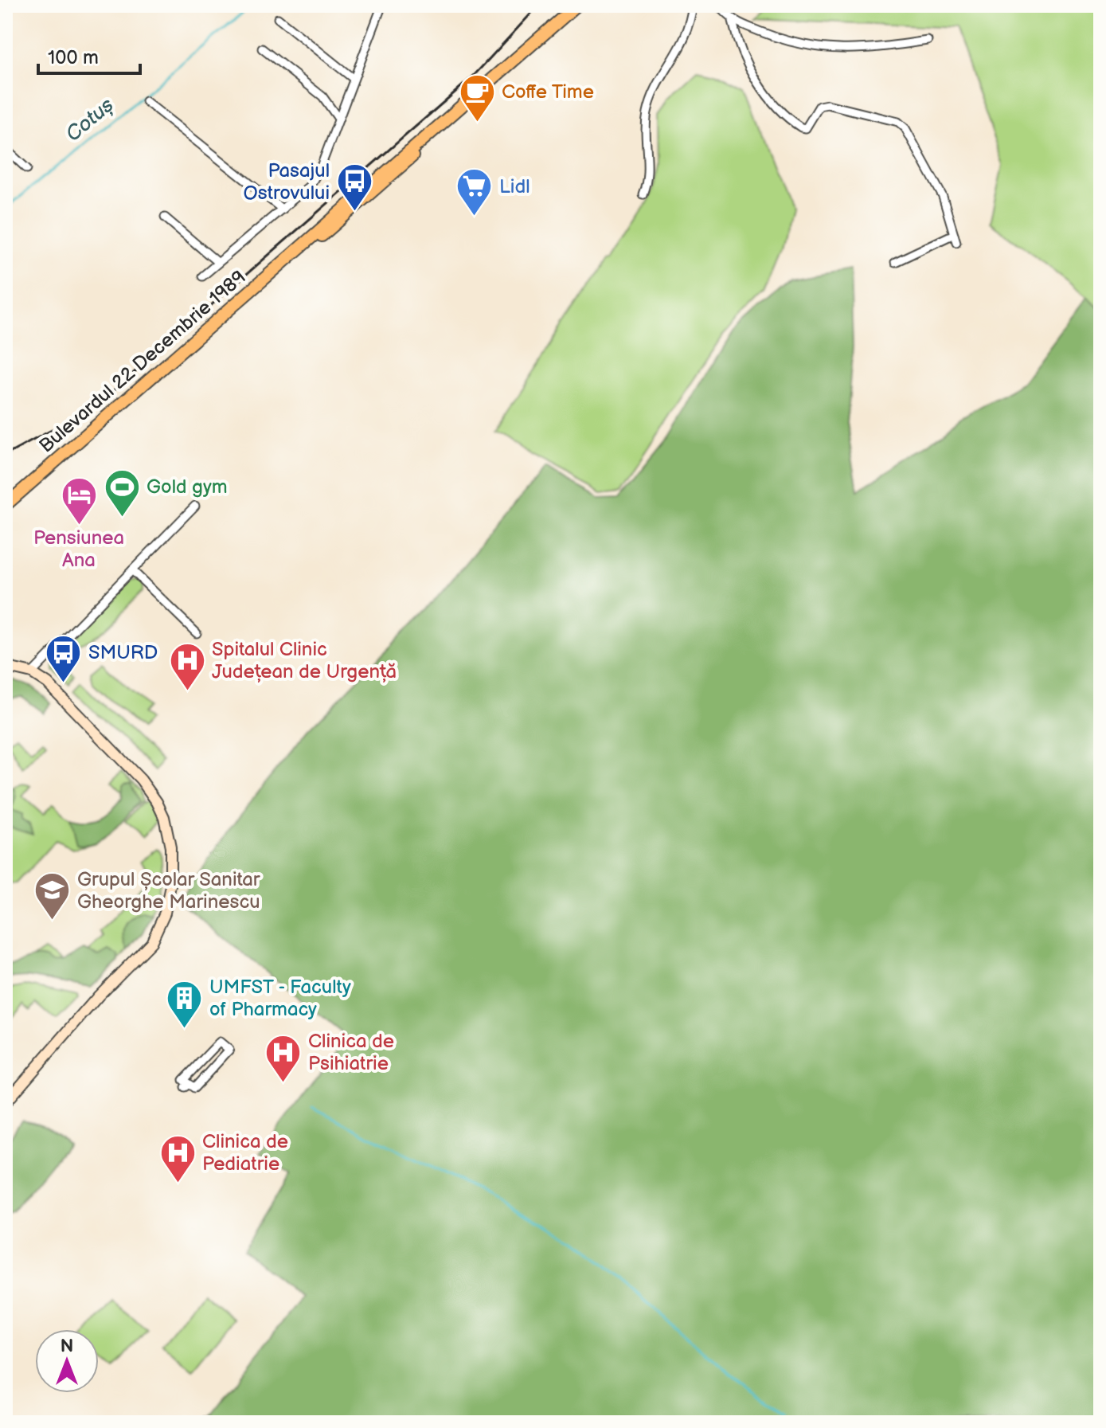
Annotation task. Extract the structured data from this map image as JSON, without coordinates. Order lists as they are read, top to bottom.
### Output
{
  "streets": {
    "main road": ["Bulevardul 22 Decembrie 1989"]
  },
  "water": ["Cotuș"],
  "places": {
    "cafe": ["Coffe Time"],
    "bus stop": ["Pasajul Ostrovului", "SMURD"],
    "supermarket": ["Lidl"],
    "sports": ["Gold gym"],
    "hotel": ["Pensiunea Ana"],
    "hospital": ["Spitalul Clinic Județean de Urgență", "Clinica de Psihiatrie", "Clinica de Pediatrie"],
    "school or university": ["Grupul Școlar Sanitar Gheorghe Marinescu"],
    "building": ["UMFST - Faculty of Pharmacy"]
  },
  "scale_bar": "100 m",
  "north": "top"
}
